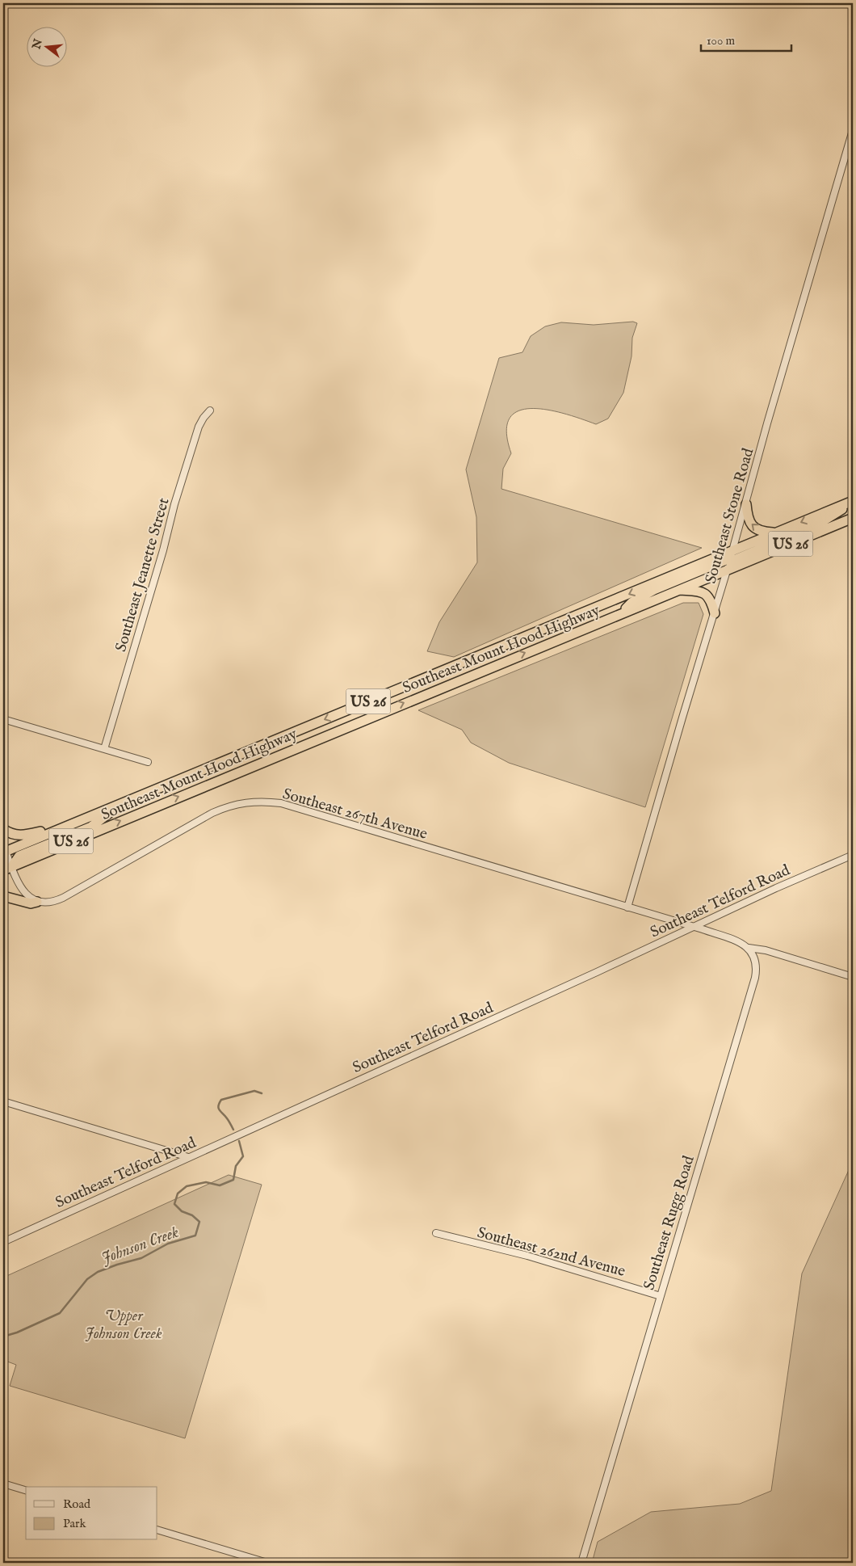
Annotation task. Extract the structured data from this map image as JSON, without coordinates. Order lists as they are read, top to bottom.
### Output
{
  "streets": {
    "highway": ["US 26", "Southeast Mount Hood Highway"],
    "street": [
      "Southeast Stone Road",
      "Southeast Jeanette Street",
      "Southeast 267th Avenue",
      "Southeast Telford Road",
      "Southeast Rugg Road",
      "Southeast 262nd Avenue"
    ]
  },
  "crossings": [
    ["Southeast Stone Road", "Southeast Mount Hood Highway"],
    ["Southeast Stone Road", "Southeast 267th Avenue"],
    ["Southeast 267th Avenue", "Southeast Telford Road"],
    ["Southeast Rugg Road", "Southeast 262nd Avenue"]
  ],
  "water": ["Johnson Creek"],
  "parks": ["Upper Johnson Creek"],
  "legend": ["Road", "Park"],
  "scale_bar": "100 m",
  "north": "left"
}
